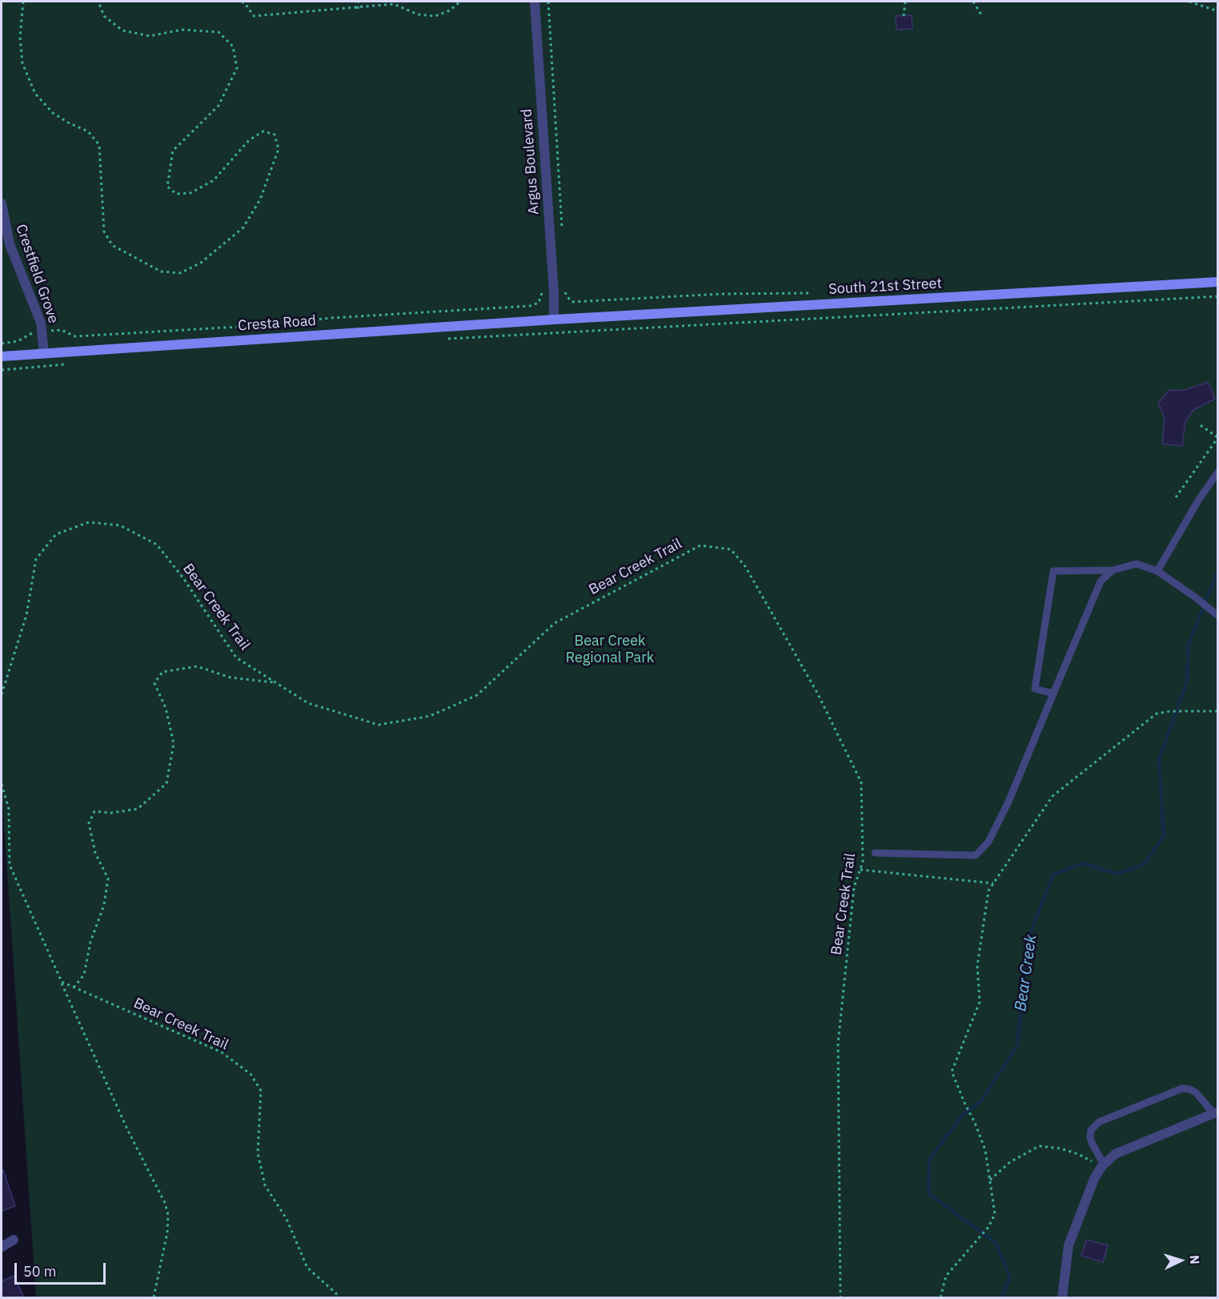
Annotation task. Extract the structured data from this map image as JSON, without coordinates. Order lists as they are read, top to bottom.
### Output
{
  "streets": {
    "main road": ["South 21st Street", "Cresta Road"],
    "street": ["Argus Boulevard", "Crestfield Grove"],
    "path": ["Bear Creek Trail"]
  },
  "crossings": [
    ["Argus Boulevard", "South 21st Street"],
    ["Argus Boulevard", "Cresta Road"],
    ["Crestfield Grove", "Cresta Road"],
    ["South 21st Street", "Cresta Road"]
  ],
  "water": ["Bear Creek"],
  "parks": ["Bear Creek Regional Park"],
  "scale_bar": "50 m",
  "north": "right"
}
